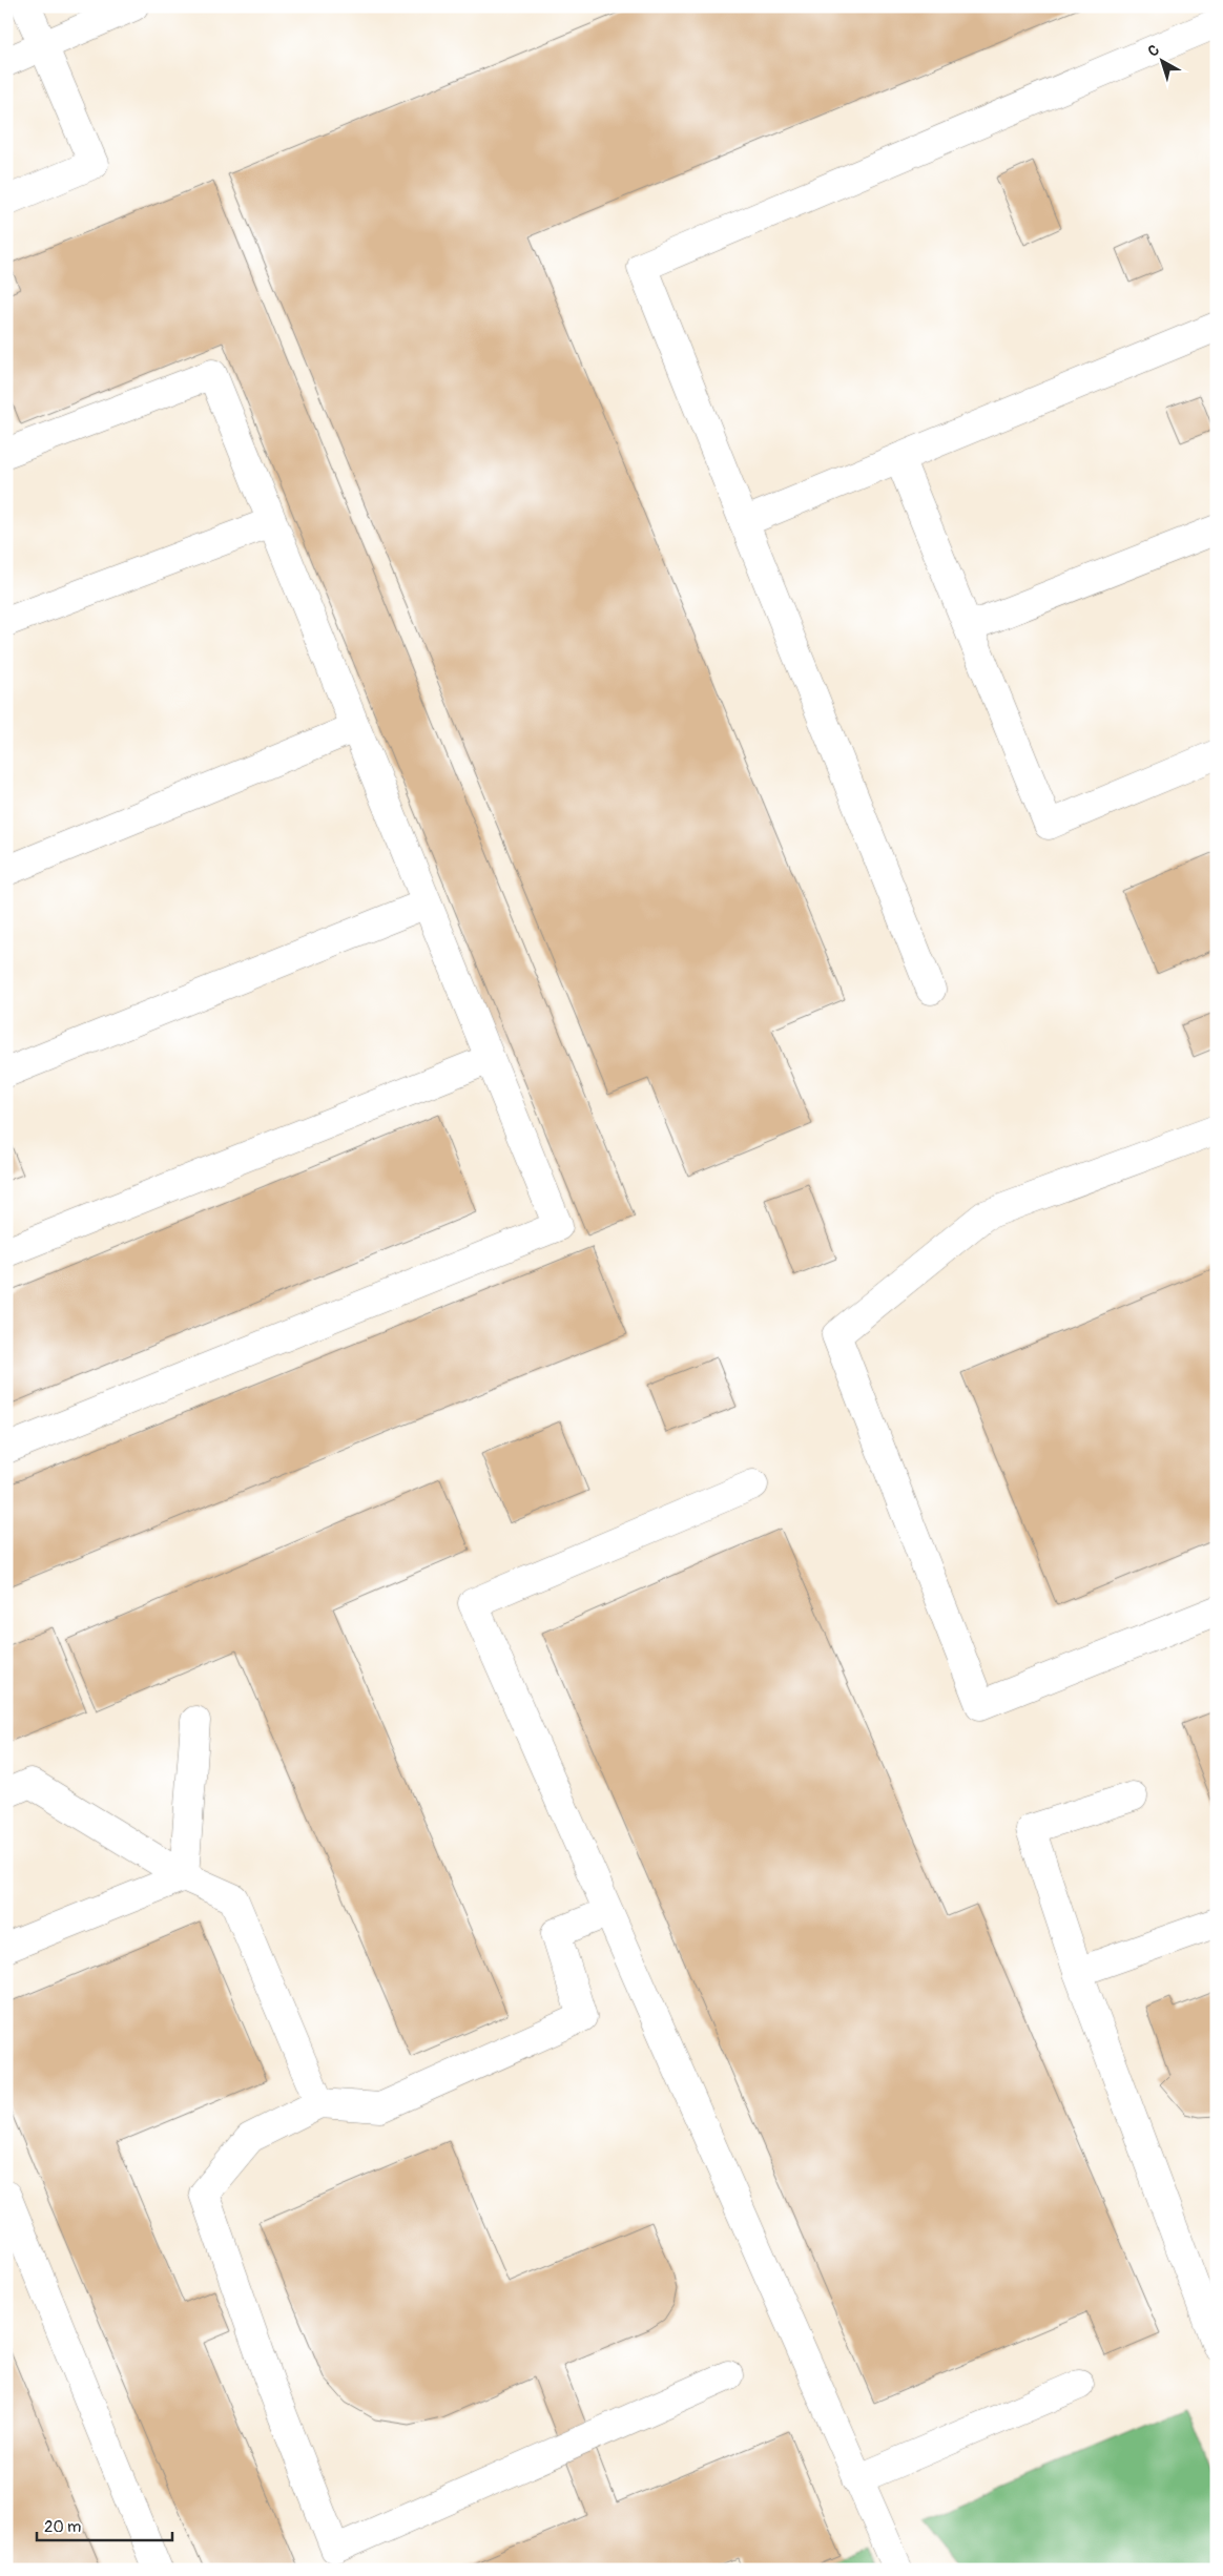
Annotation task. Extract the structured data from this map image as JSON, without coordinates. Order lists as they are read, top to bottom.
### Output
{
  "scale_bar": "20 m",
  "north": "top left"
}
